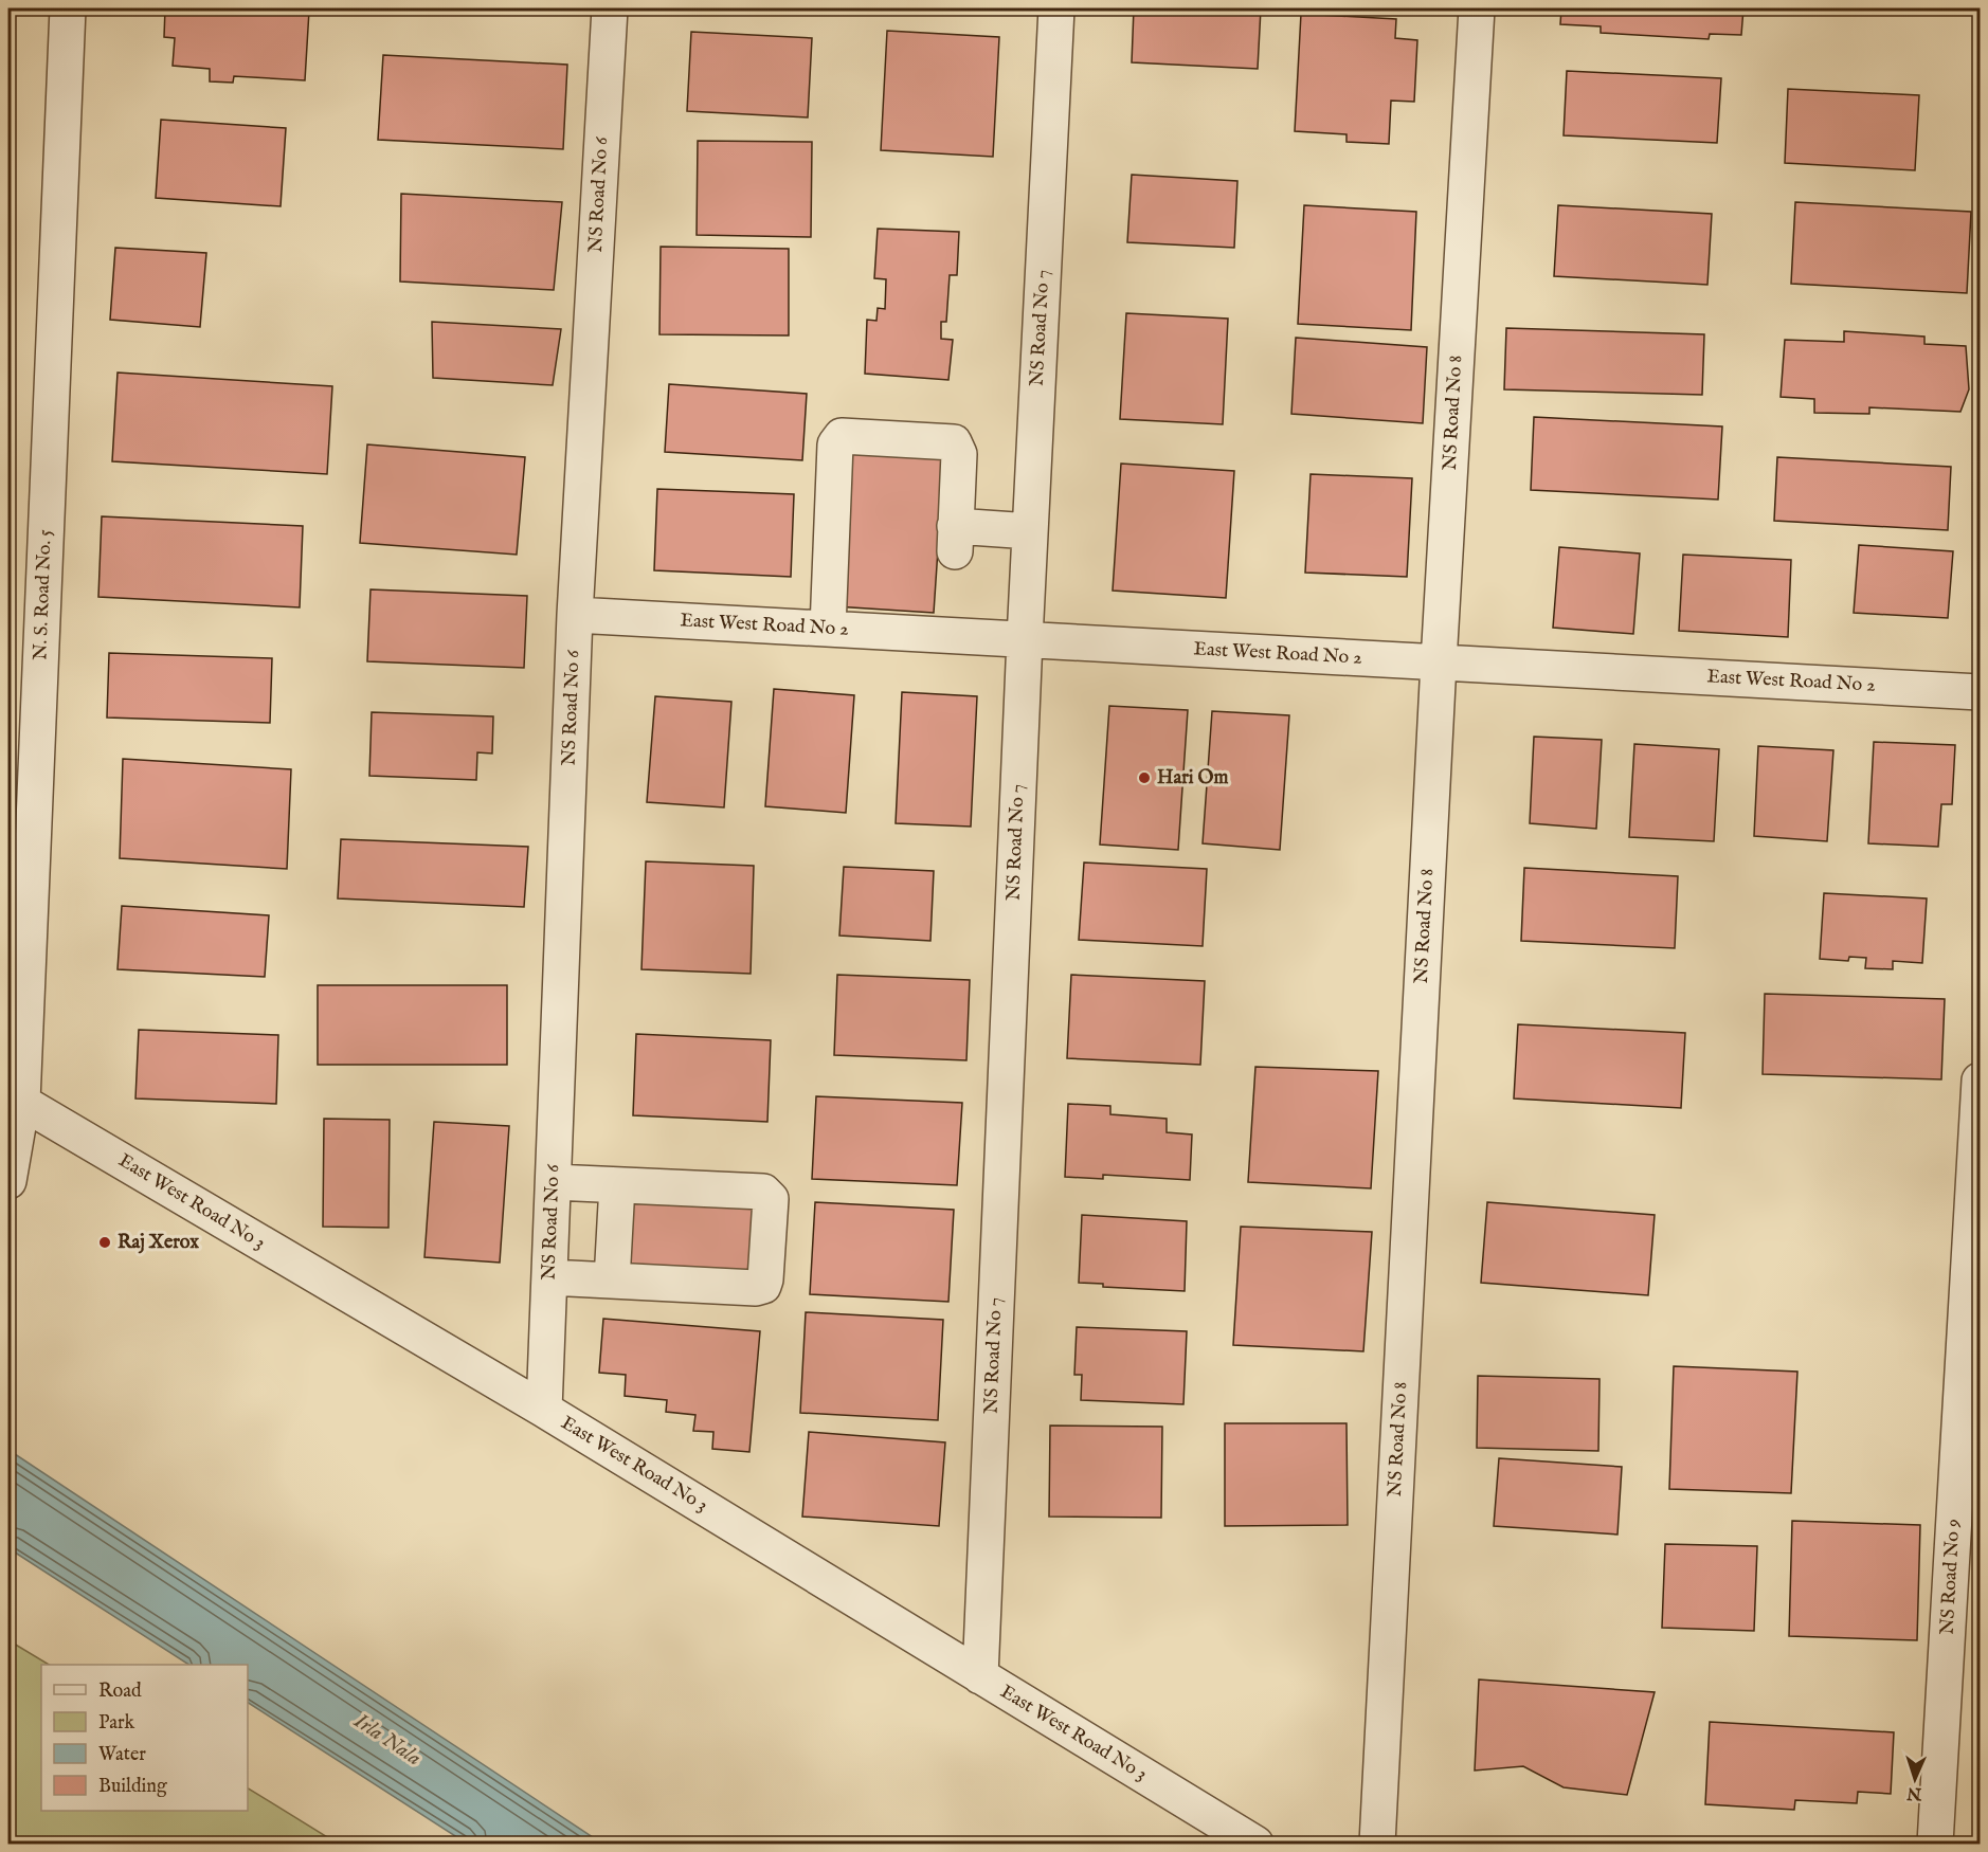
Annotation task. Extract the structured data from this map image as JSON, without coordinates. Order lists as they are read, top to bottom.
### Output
{
  "streets": {
    "street": [
      "NS Road No 6",
      "NS Road No 7",
      "NS Road No 8",
      "N. S. Road No. 5",
      "East West Road No 2",
      "East West Road No 3",
      "NS Road No 9"
    ]
  },
  "crossings": [
    ["NS Road No 6", "East West Road No 2"],
    ["NS Road No 6", "East West Road No 3"],
    ["NS Road No 7", "East West Road No 2"],
    ["NS Road No 7", "East West Road No 3"],
    ["NS Road No 8", "East West Road No 2"],
    ["N. S. Road No. 5", "East West Road No 3"]
  ],
  "water": ["Irla Nala"],
  "places": ["Hari Om", "Raj Xerox"],
  "legend": [
    "Road",
    "Park",
    "Water",
    "Building"
  ],
  "north": "bottom"
}
